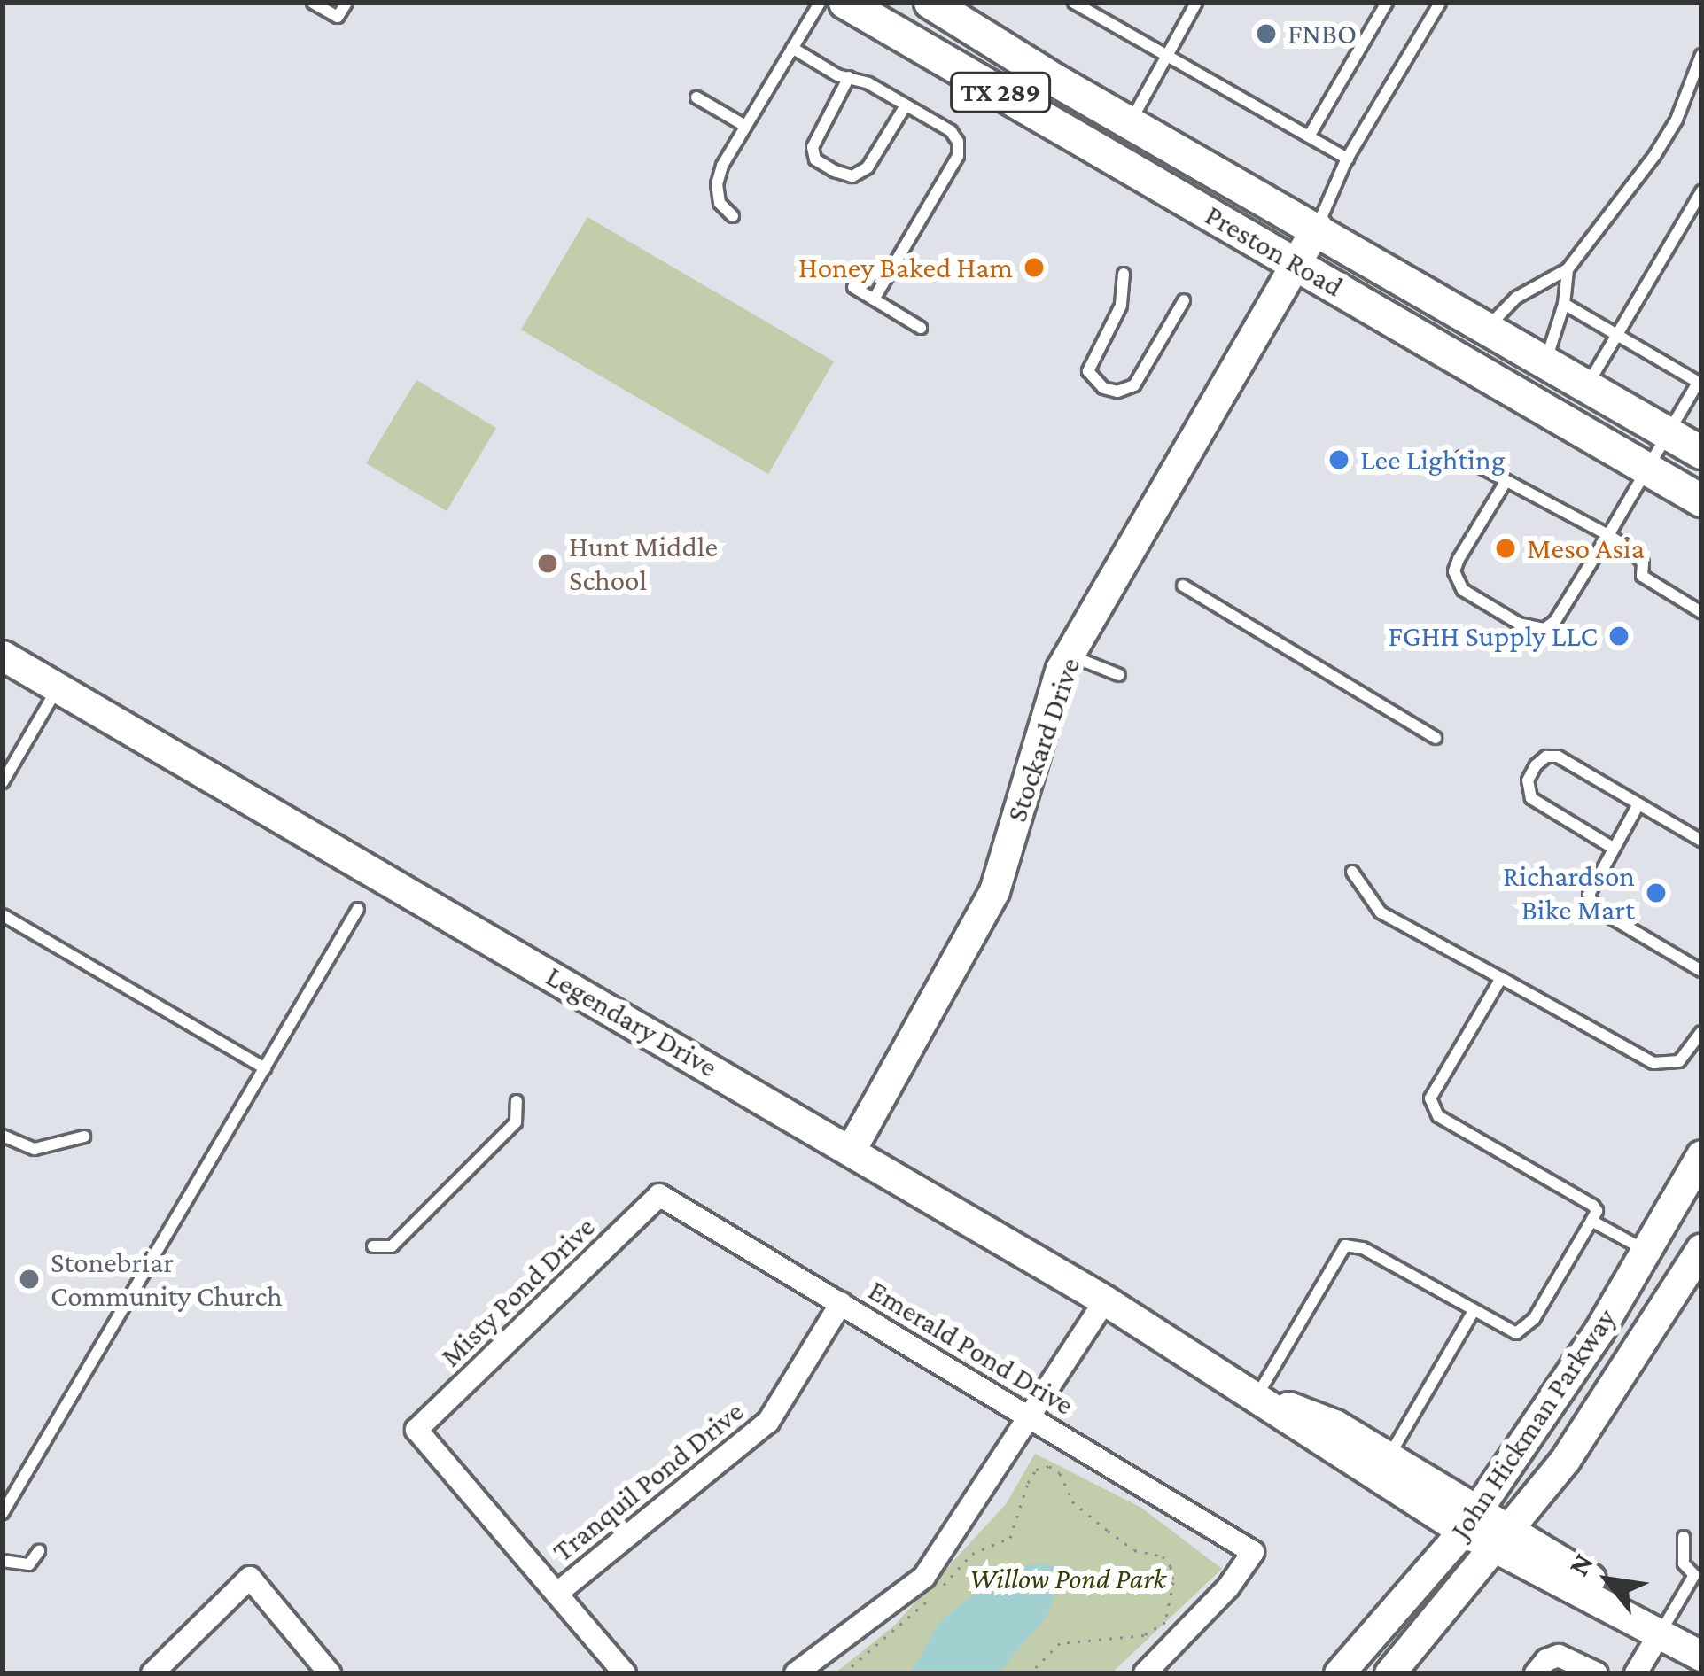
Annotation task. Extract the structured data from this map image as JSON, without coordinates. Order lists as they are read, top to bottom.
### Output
{
  "streets": {
    "main road": ["TX 289", "Preston Road"],
    "street": [
      "Stockard Drive",
      "Legendary Drive",
      "Misty Pond Drive",
      "Emerald Pond Drive",
      "John Hickman Parkway",
      "Tranquil Pond Drive"
    ]
  },
  "crossings": [
    ["Preston Road", "Stockard Drive"],
    ["Stockard Drive", "Legendary Drive"],
    ["Legendary Drive", "John Hickman Parkway"],
    ["Misty Pond Drive", "Emerald Pond Drive"],
    ["Misty Pond Drive", "Tranquil Pond Drive"],
    ["Emerald Pond Drive", "Tranquil Pond Drive"]
  ],
  "parks": ["Willow Pond Park"],
  "places": [
    "FNBO",
    "Honey Baked Ham",
    "Lee Lighting",
    "Meso Asia",
    "Hunt Middle School",
    "FGHH Supply LLC",
    "Richardson Bike Mart",
    "Stonebriar Community Church"
  ],
  "north": "top left"
}
